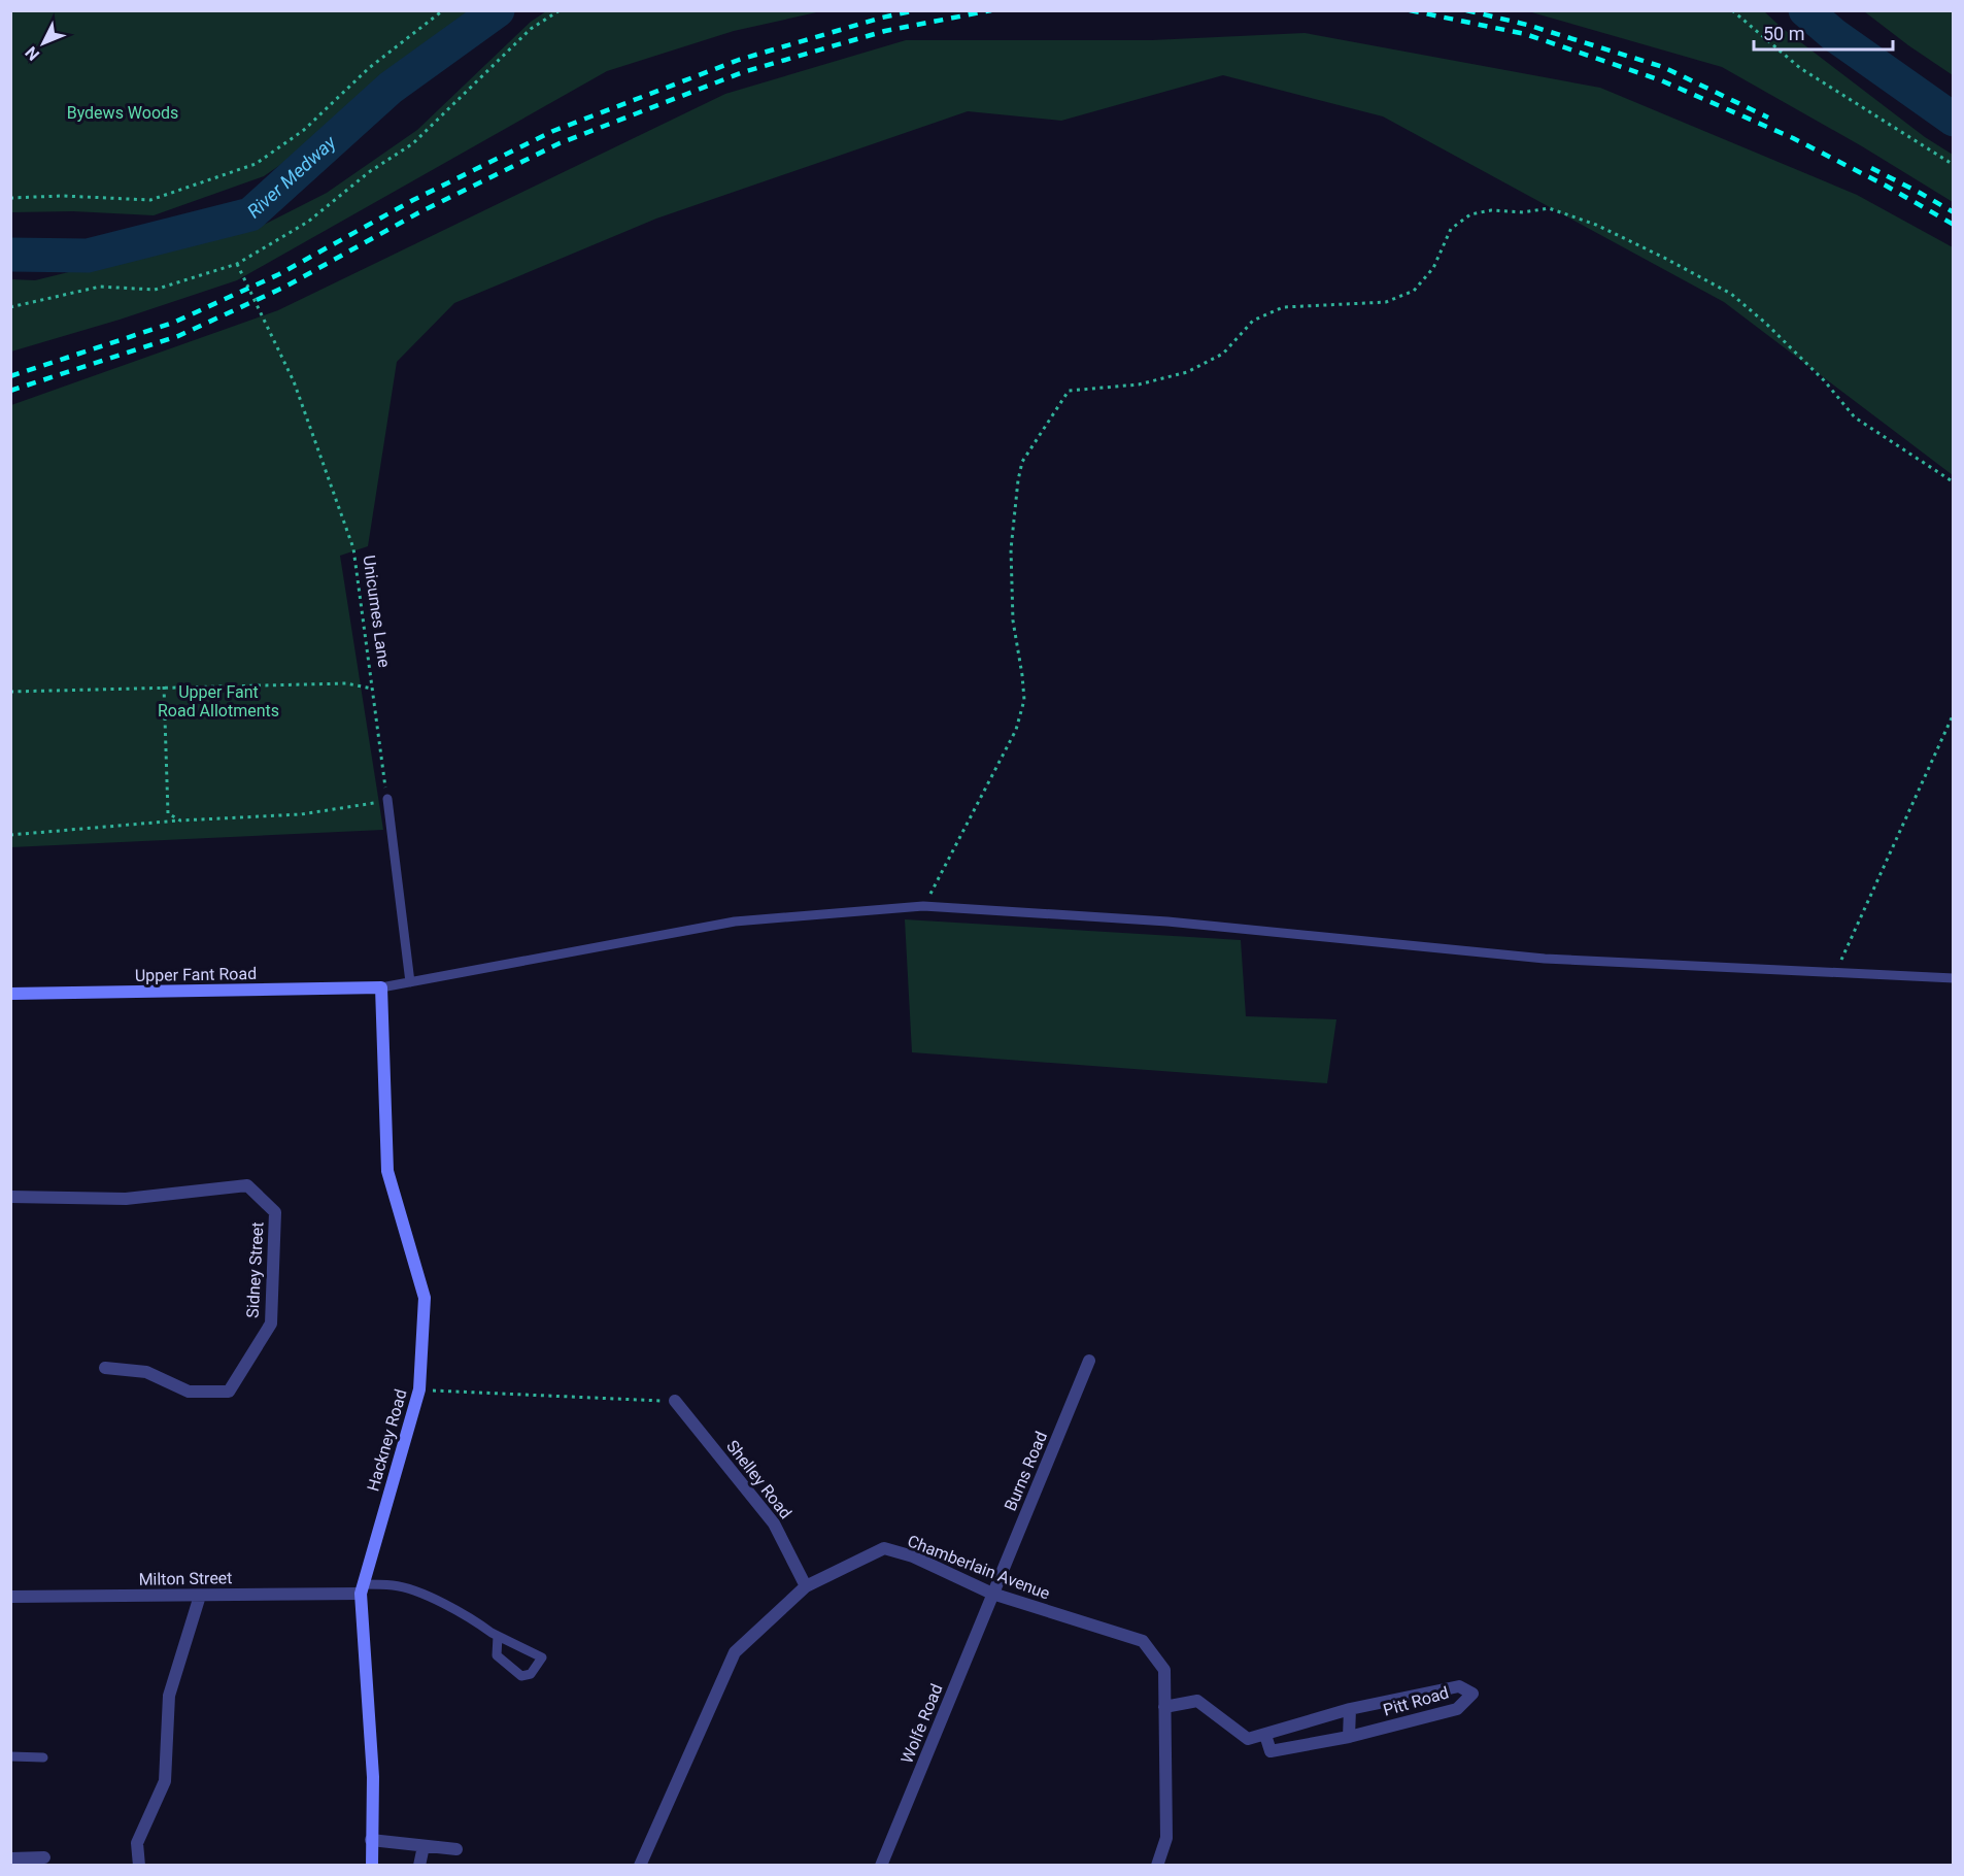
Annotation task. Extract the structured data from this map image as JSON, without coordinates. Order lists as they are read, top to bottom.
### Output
{
  "streets": {
    "street": [
      "Upper Fant Road",
      "Sidney Street",
      "Hackney Road",
      "Burns Road",
      "Shelley Road",
      "Chamberlain Avenue",
      "Milton Street",
      "Pitt Road",
      "Wolfe Road"
    ],
    "path": ["Unicumes Lane"]
  },
  "crossings": [
    ["Upper Fant Road", "Hackney Road"],
    ["Hackney Road", "Milton Street"],
    ["Burns Road", "Chamberlain Avenue"],
    ["Burns Road", "Wolfe Road"],
    ["Shelley Road", "Chamberlain Avenue"],
    ["Chamberlain Avenue", "Wolfe Road"]
  ],
  "water": ["River Medway"],
  "parks": ["Bydews Woods", "Upper Fant Road Allotments"],
  "scale_bar": "50 m",
  "north": "bottom left"
}
